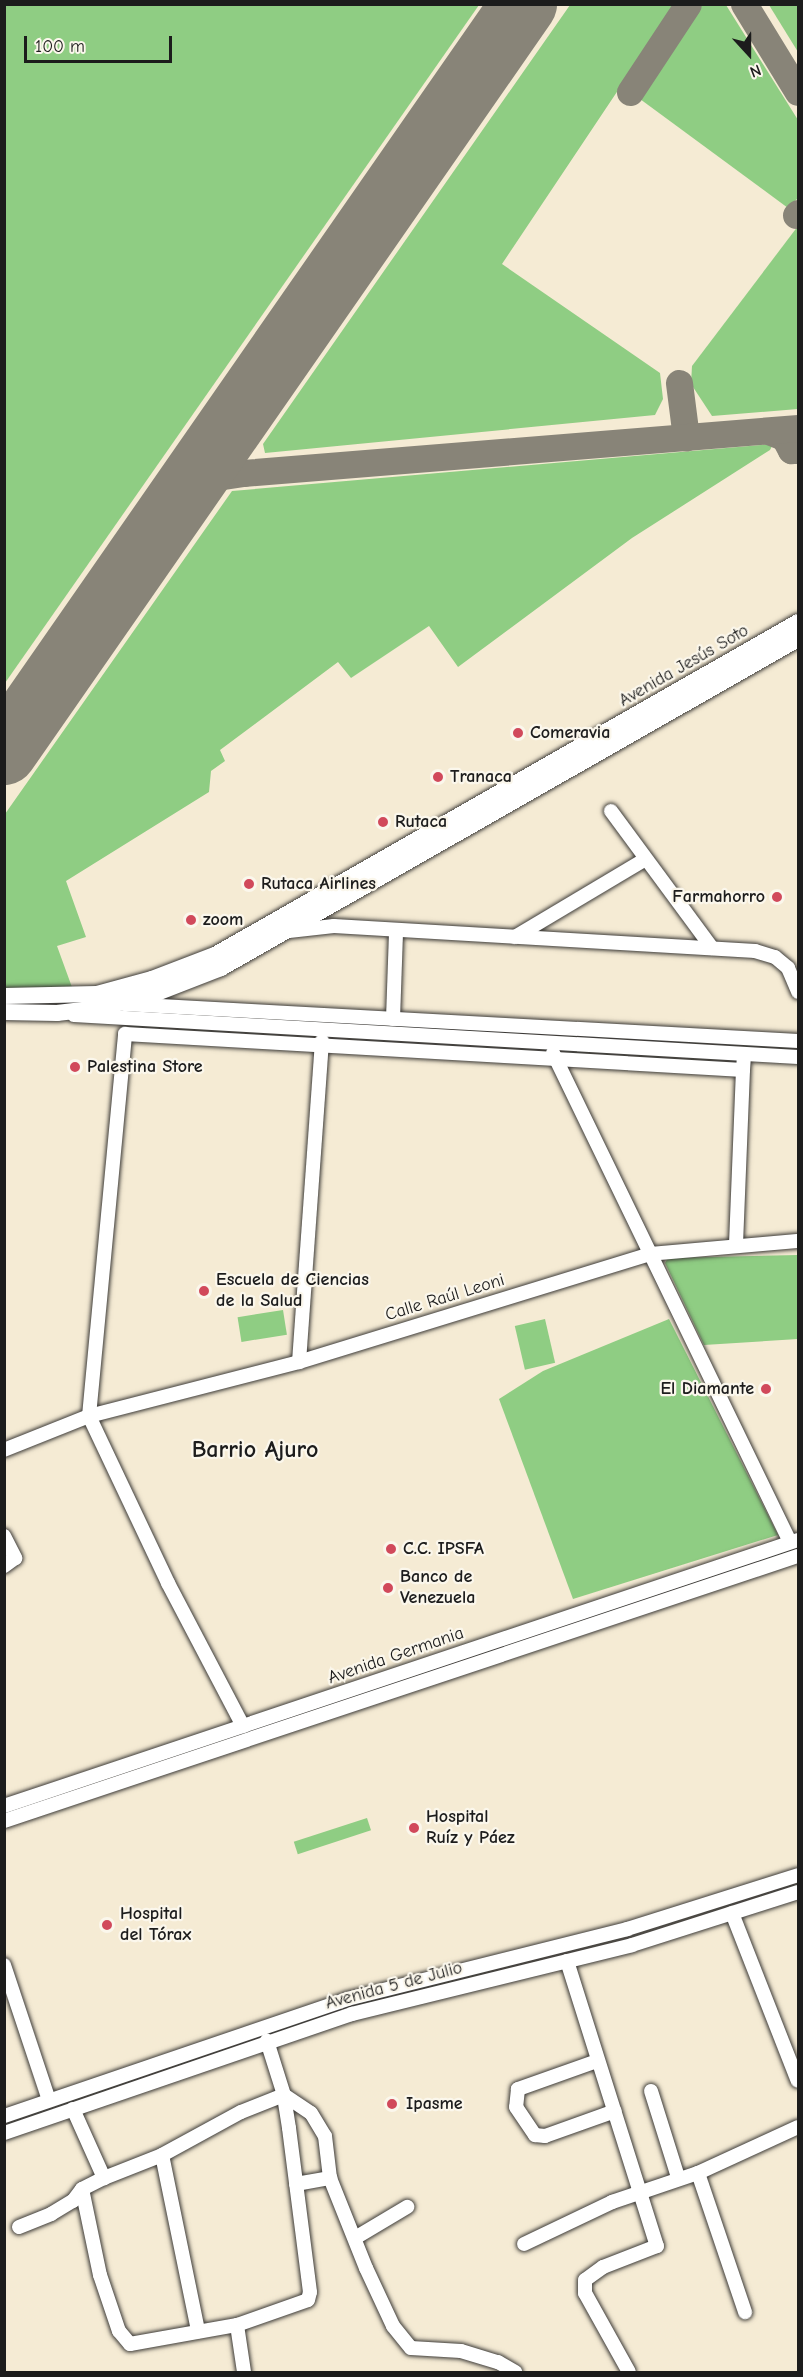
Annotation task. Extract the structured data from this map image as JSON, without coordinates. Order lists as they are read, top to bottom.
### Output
{
  "streets": {
    "main road": ["Avenida Jesús Soto"],
    "street": ["Calle Raúl Leoni", "Avenida Germania", "Avenida 5 de Julio"]
  },
  "districts": ["Barrio Ajuro"],
  "places": [
    "Comeravia",
    "Tranaca",
    "Rutaca",
    "Rutaca Airlines",
    "Farmahorro",
    "zoom",
    "Palestina Store",
    "Escuela de Ciencias de la Salud",
    "El Diamante",
    "C.C. IPSFA",
    "Banco de Venezuela",
    "Hospital Ruíz y Páez",
    "Hospital del Tórax",
    "Ipasme"
  ],
  "scale_bar": "100 m",
  "north": "bottom"
}
